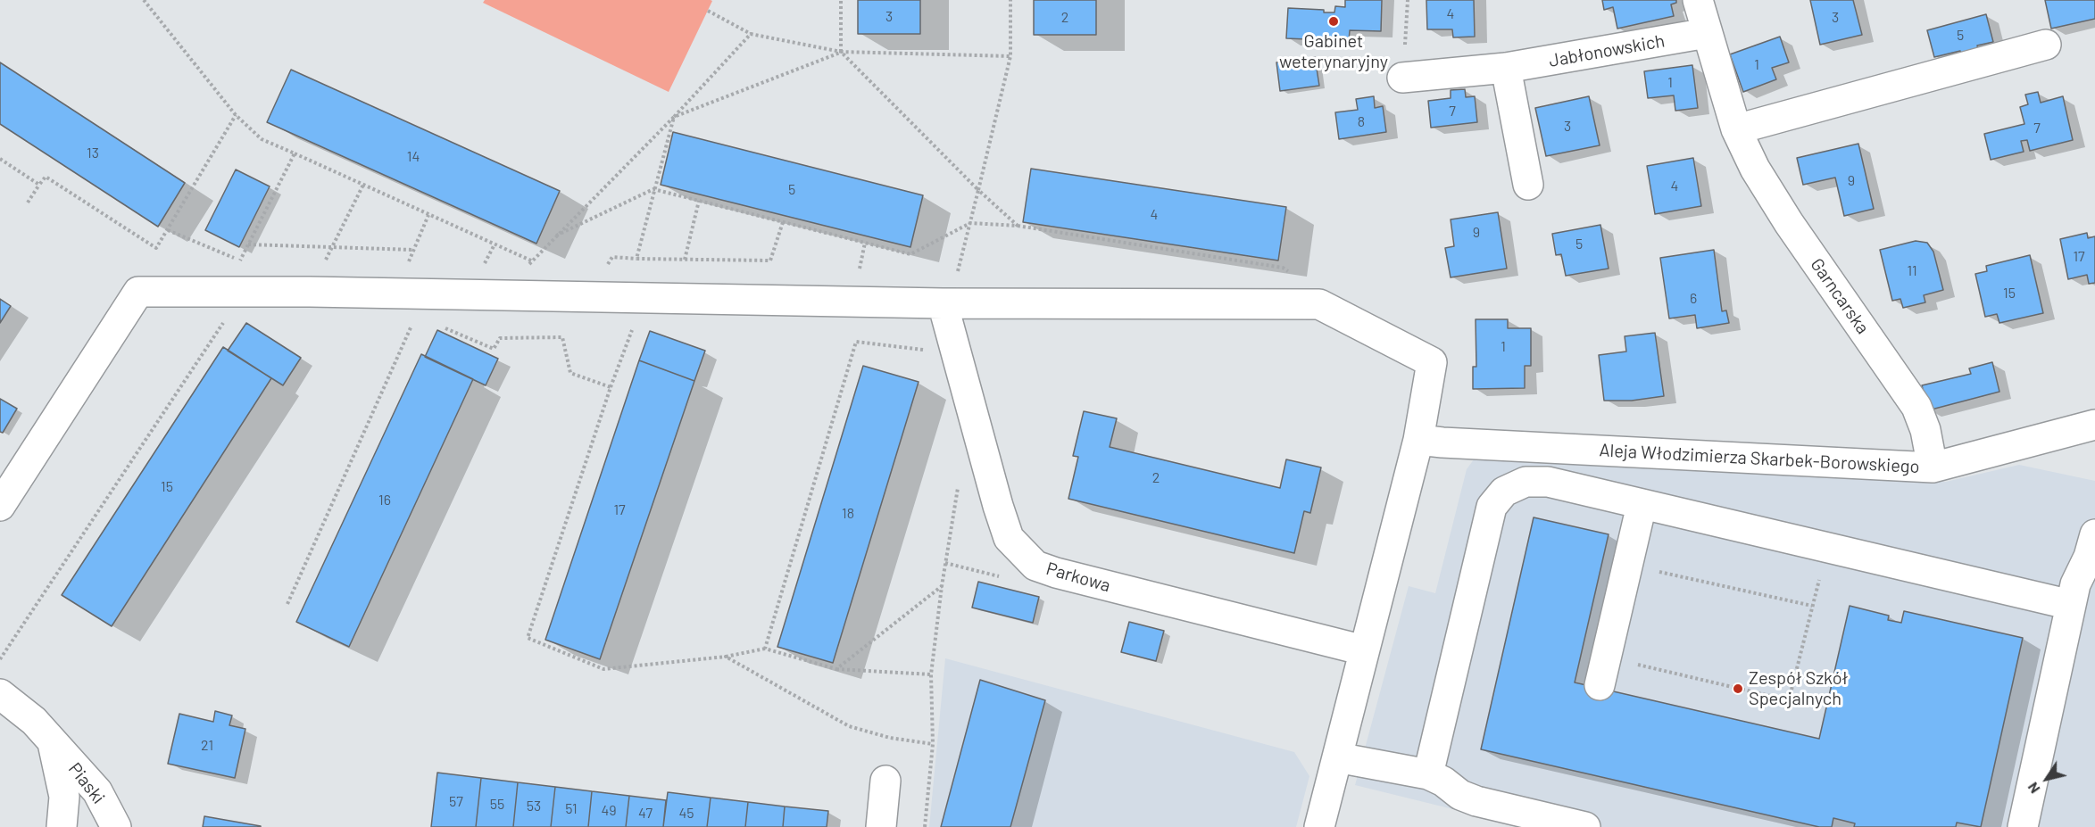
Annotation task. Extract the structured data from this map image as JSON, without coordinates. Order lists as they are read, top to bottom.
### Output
{
  "streets": {
    "street": [
      "Jabłonowskich",
      "Garncarska",
      "Aleja Włodzimierza Skarbek-Borowskiego",
      "Parkowa",
      "Piaski"
    ]
  },
  "crossings": [
    ["Jabłonowskich", "Garncarska"],
    ["Garncarska", "Aleja Włodzimierza Skarbek-Borowskiego"]
  ],
  "places": ["Gabinet weterynaryjny", "Zespół Szkół Specjalnych"],
  "house_numbers": [
    "4",
    "3",
    "2",
    "3",
    "5",
    "1",
    "1",
    "7",
    "8",
    "3",
    "7",
    "13",
    "14",
    "9",
    "4",
    "5",
    "4",
    "9",
    "5",
    "17",
    "11",
    "15",
    "6",
    "1",
    "2",
    "15",
    "16",
    "17",
    "18",
    "21",
    "57",
    "55",
    "53",
    "51",
    "49",
    "47",
    "45"
  ],
  "north": "bottom left"
}
